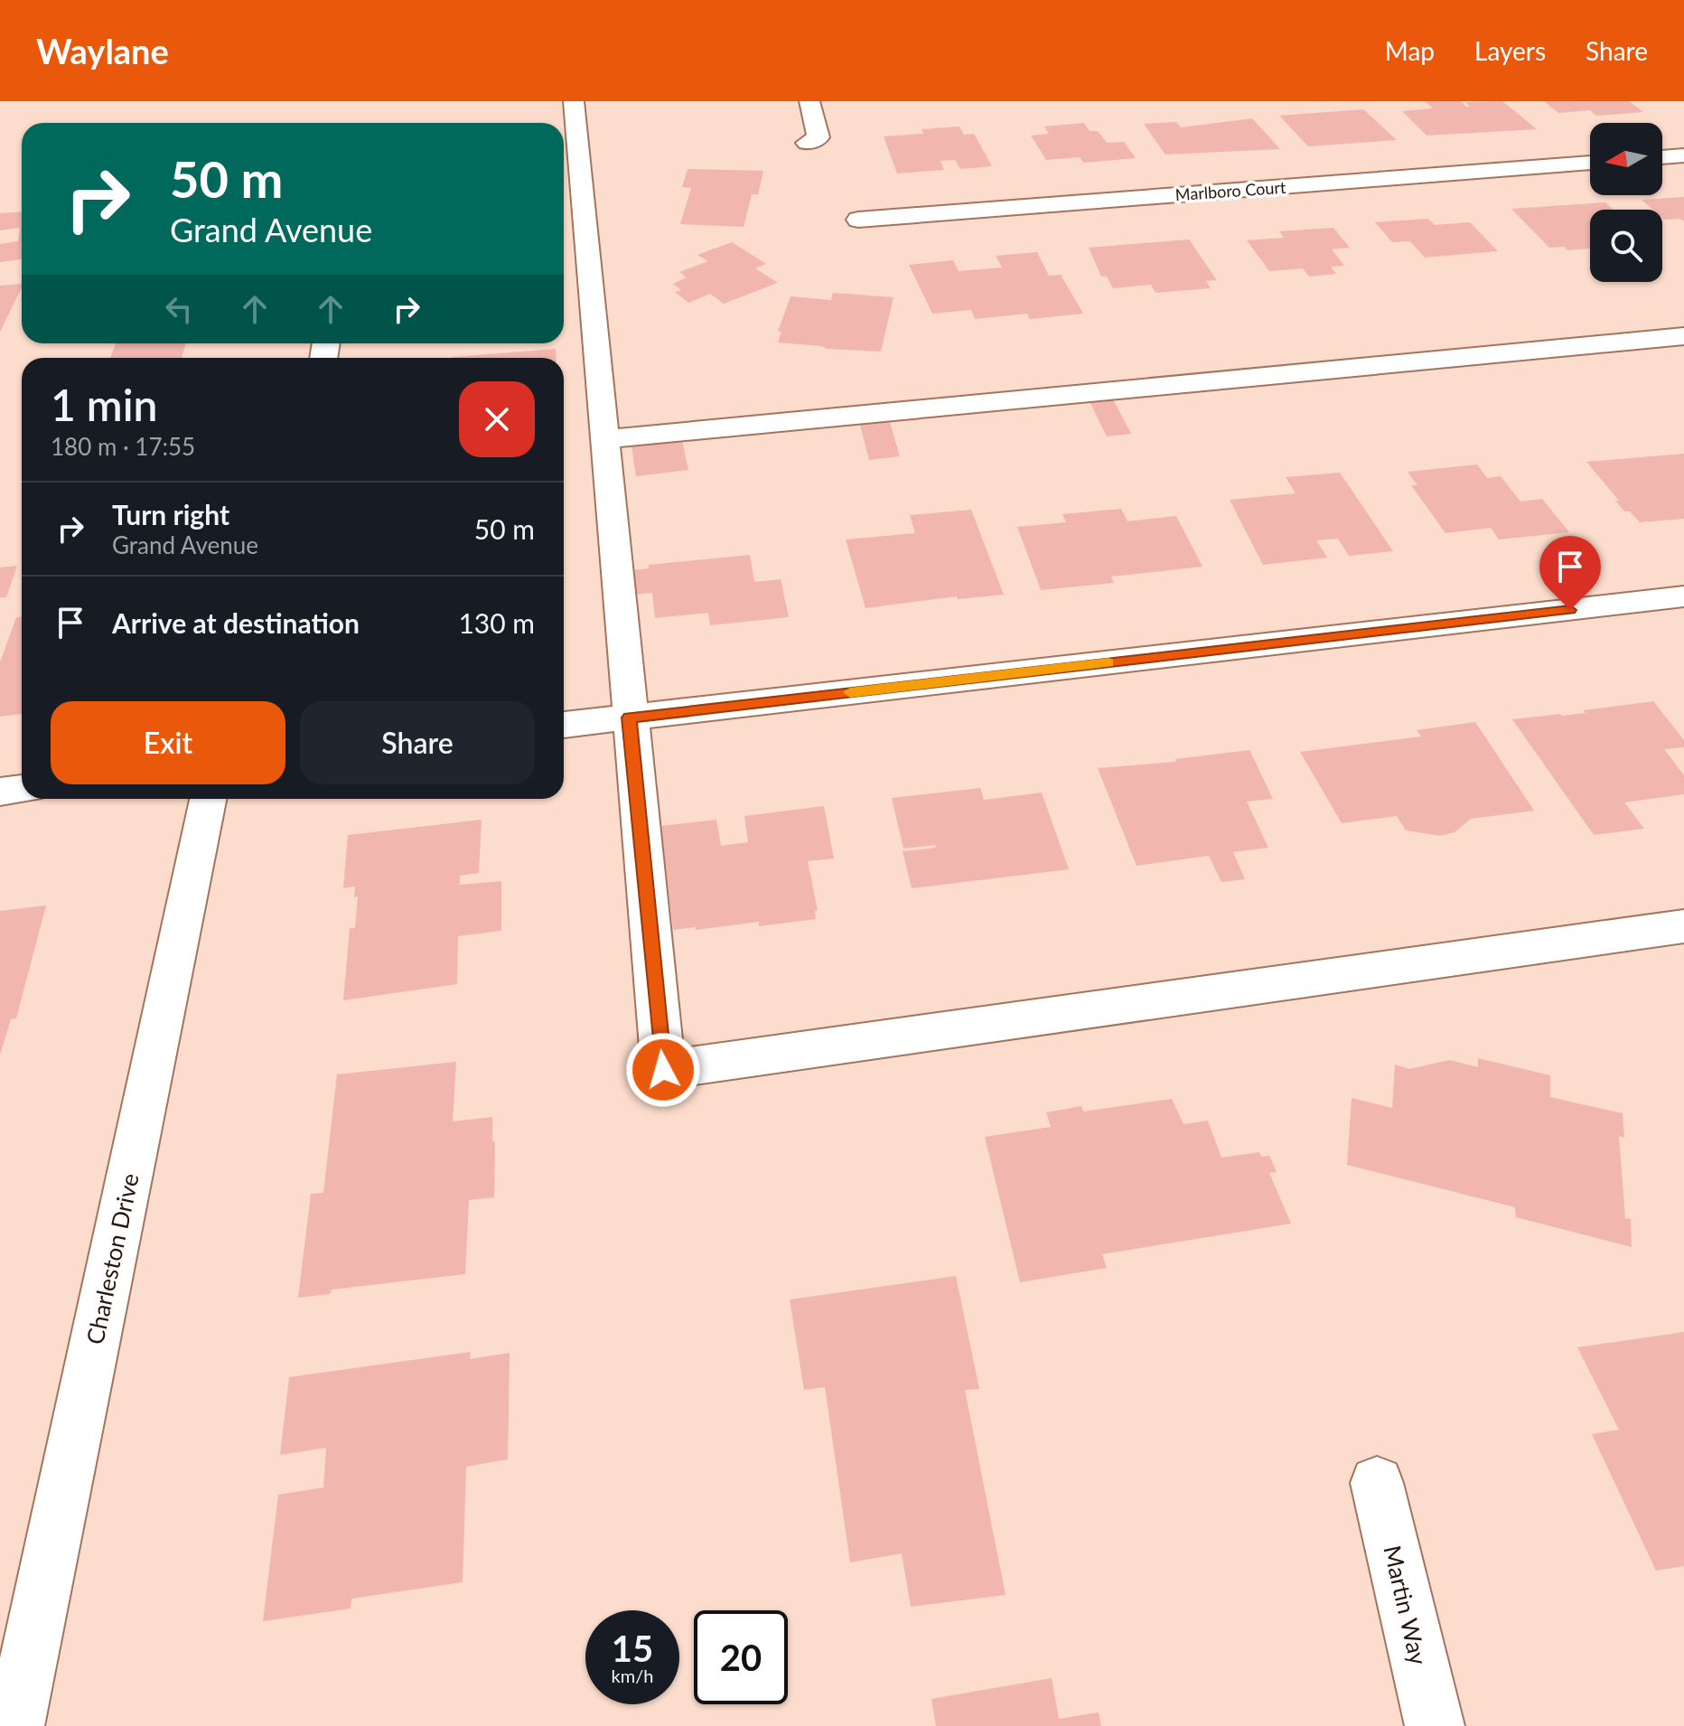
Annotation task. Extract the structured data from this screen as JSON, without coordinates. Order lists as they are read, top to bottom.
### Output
{
  "streets": {
    "street": ["Marlboro Court", "Charleston Drive", "Martin Way"]
  },
  "north": "left",
  "page": {
    "header": "Waylane",
    "nav": ["Map", "Layers", "Share"],
    "turn": ["50 m", "Grand Avenue"],
    "heading": ["1 min", "180 m · 17:55"],
    "list": [
      {
        "name": "Turn right",
        "note": "Grand Avenue",
        "value": "50 m"
      },
      {
        "name": "Arrive at destination",
        "value": "130 m"
      }
    ],
    "buttons": ["Exit", "Share"],
    "speed": "15 km/h",
    "limit": "20"
  }
}
